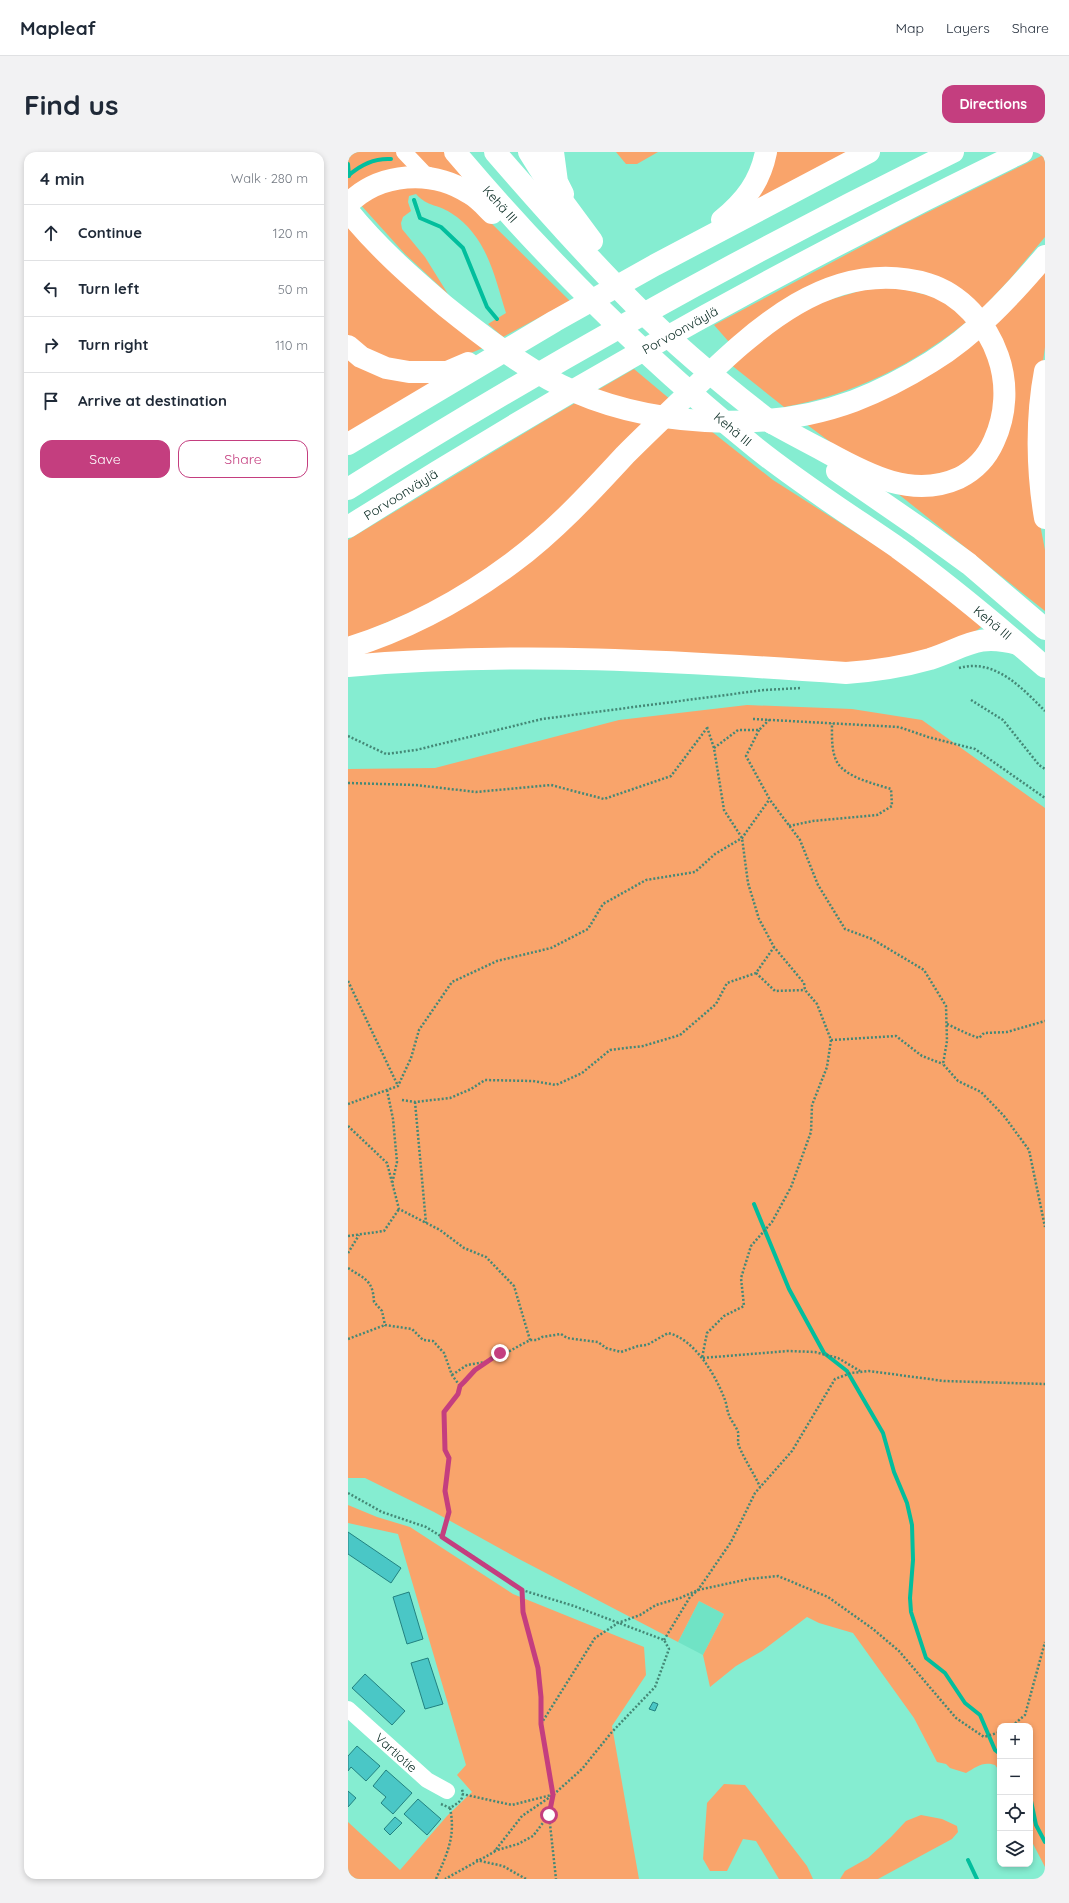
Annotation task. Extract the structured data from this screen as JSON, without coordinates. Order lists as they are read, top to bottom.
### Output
{
  "streets": {
    "highway": ["Kehä III", "Porvoonväylä"],
    "street": ["Vartiotie"]
  },
  "page": {
    "header": "Mapleaf",
    "nav": ["Map", "Layers", "Share"],
    "buttons": [
      "Directions",
      ["Save", "Share"]
    ],
    "title": "Find us",
    "heading": ["4 min", "Walk · 280 m"],
    "list": [
      ["Continue", "120 m"],
      ["Turn left", "50 m"],
      ["Turn right", "110 m"],
      "Arrive at destination"
    ],
    "map_buttons": ["+", "−"]
  }
}
